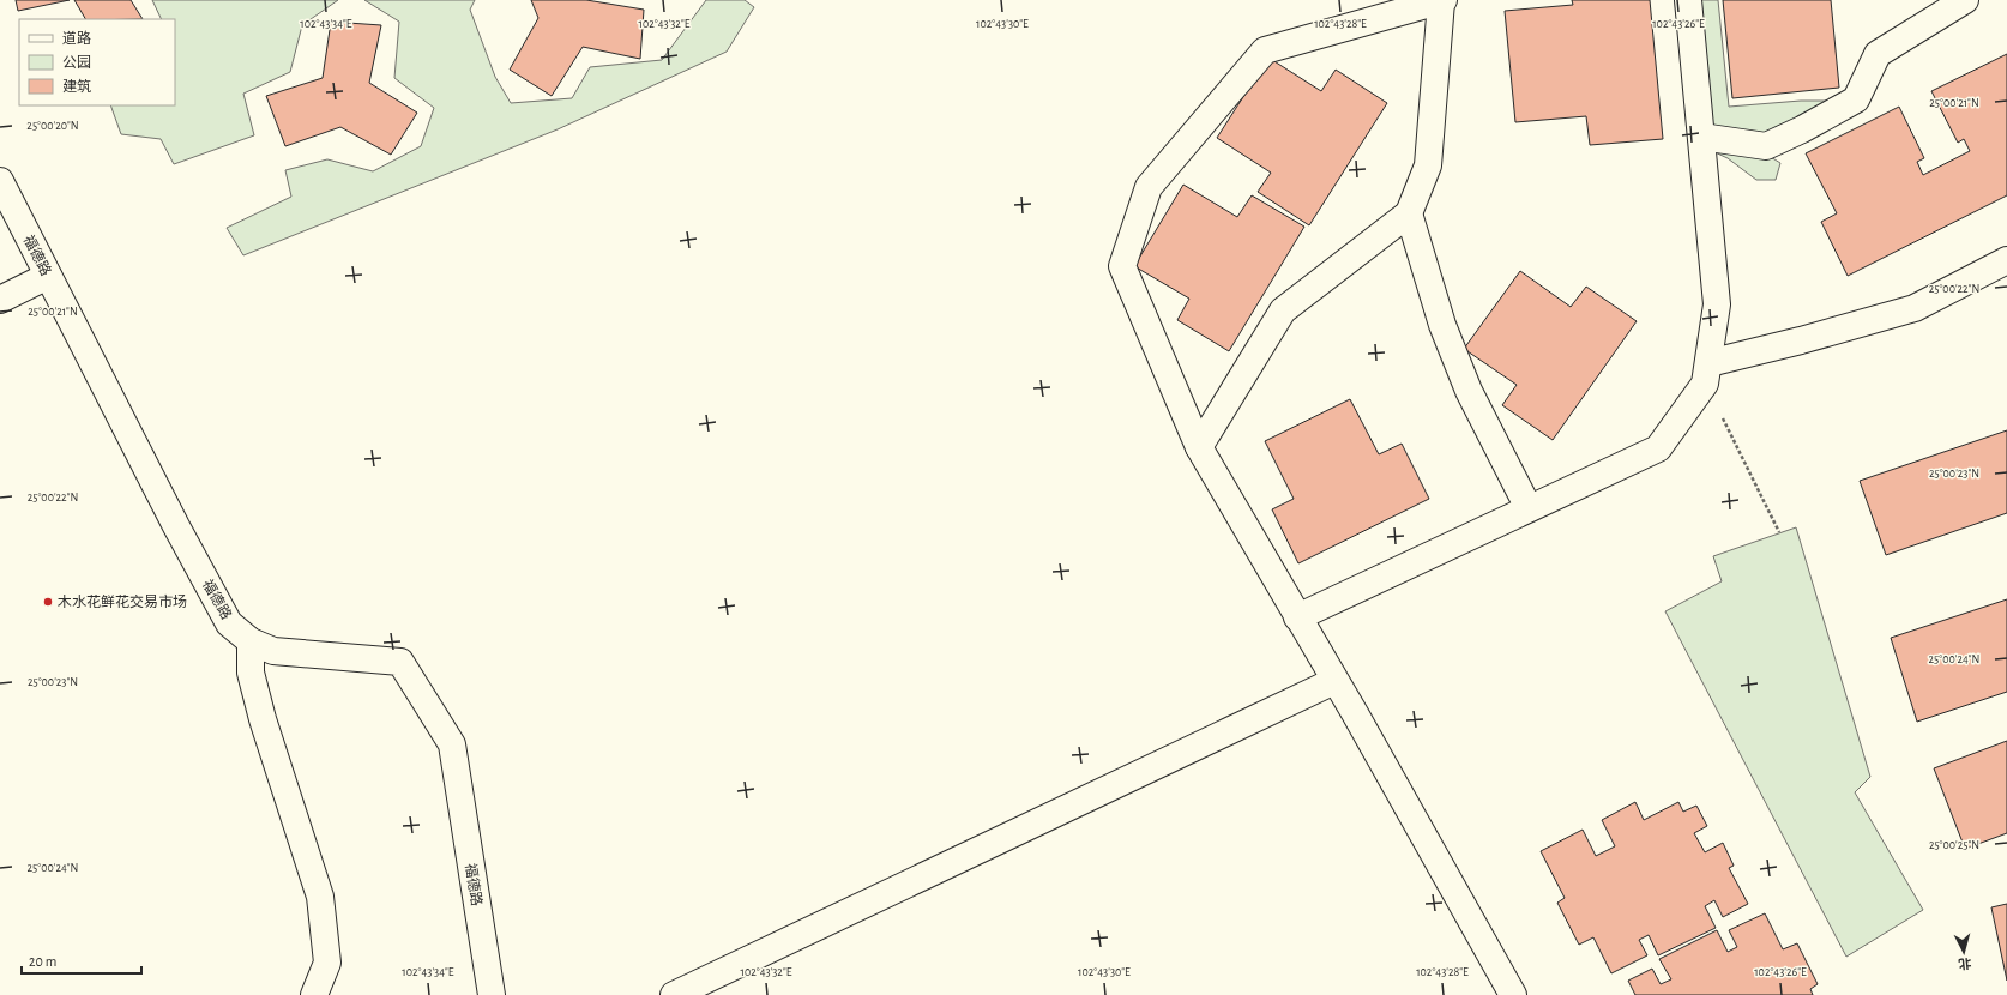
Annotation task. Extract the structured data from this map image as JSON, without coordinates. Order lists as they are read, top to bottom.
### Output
{
  "streets": {
    "street": ["福德路"]
  },
  "places": ["木水花鲜花交易市场"],
  "legend": ["道路", "公园", "建筑"],
  "scale_bar": "20 m",
  "north": "bottom",
  "coordinates": [
    "102°43'34\"E",
    "102°43'32\"E",
    "102°43'30\"E",
    "102°43'28\"E",
    "102°43'26\"E",
    "25°00'21\"N",
    "25°00'20\"N",
    "25°00'22\"N",
    "25°00'23\"N",
    "25°00'24\"N",
    "25°00'25\"N"
  ]
}
